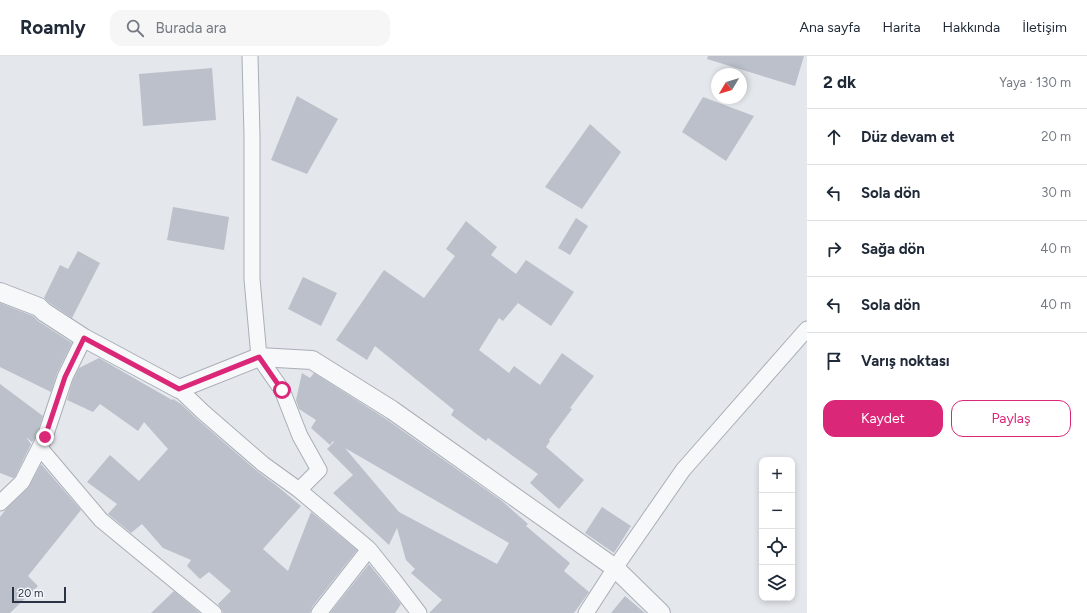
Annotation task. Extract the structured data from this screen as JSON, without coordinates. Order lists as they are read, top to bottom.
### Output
{
  "scale_bar": "20 m",
  "north": "bottom left",
  "page": {
    "header": "Roamly",
    "search": "Burada ara",
    "nav": [
      "Ana sayfa",
      "Harita",
      "Hakkında",
      "İletişim"
    ],
    "heading": ["2 dk", "Yaya · 130 m"],
    "list": [
      ["Düz devam et", "20 m"],
      ["Sola dön", "30 m"],
      ["Sağa dön", "40 m"],
      ["Sola dön", "40 m"],
      "Varış noktası"
    ],
    "buttons": ["Kaydet", "Paylaş"],
    "map_buttons": ["+", "−"],
    "scale": "20 m"
  }
}
